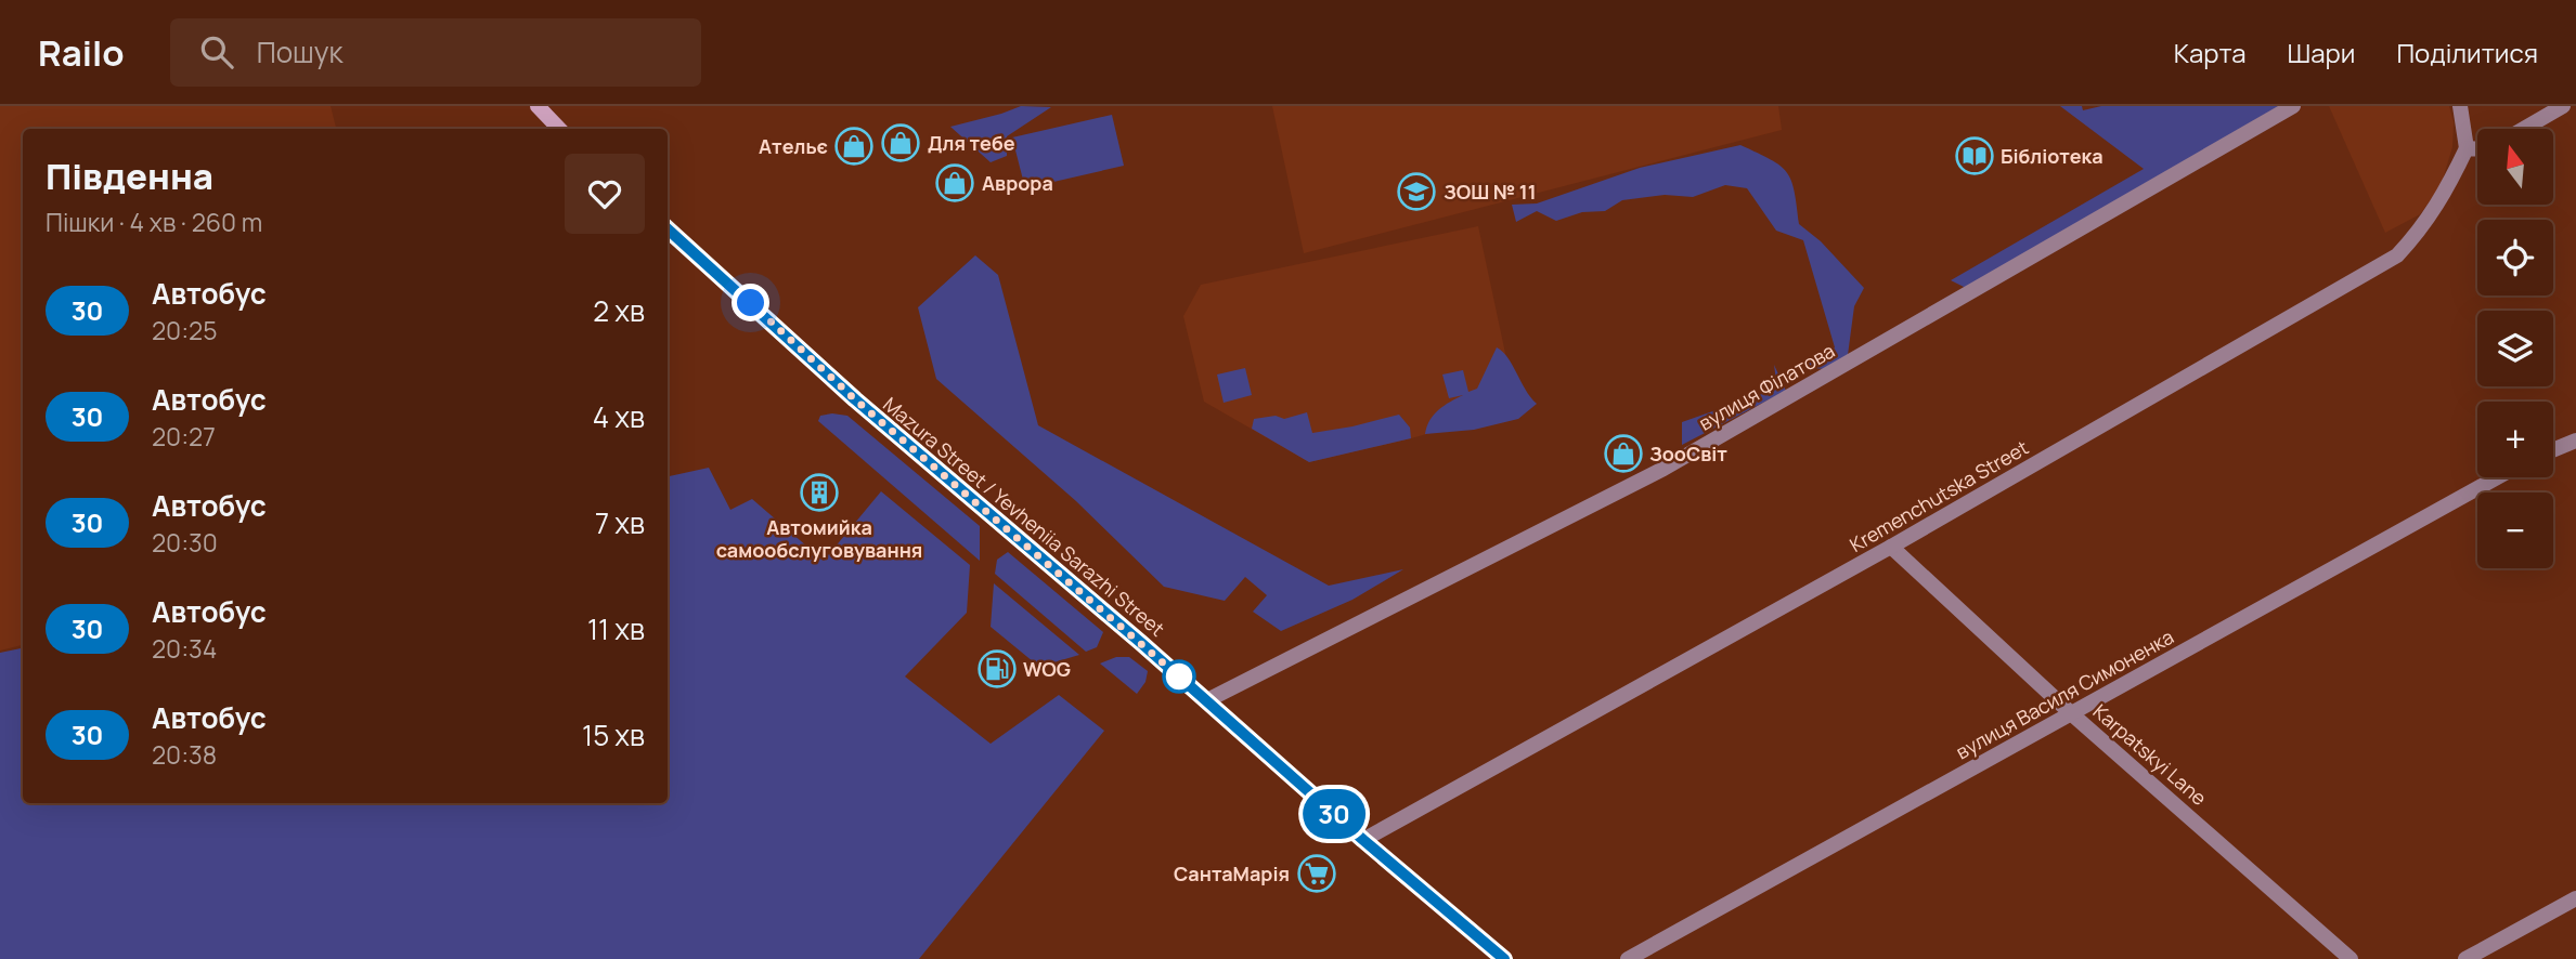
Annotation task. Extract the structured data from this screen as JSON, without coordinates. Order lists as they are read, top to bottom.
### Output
{
  "streets": {
    "main road": ["Mazura Street / Yevheniia Sarazhi Street"],
    "street": [
      "вулиця Філатова",
      "Kremenchutska Street",
      "вулиця Василя Симоненка",
      "Karpatskyi Lane"
    ]
  },
  "crossings": [
    ["вулиця Філатова", "Mazura Street / Yevheniia Sarazhi Street"],
    ["Kremenchutska Street", "Mazura Street / Yevheniia Sarazhi Street"],
    ["Kremenchutska Street", "Karpatskyi Lane"],
    ["вулиця Василя Симоненка", "Karpatskyi Lane"]
  ],
  "places": {
    "shop": [
      "Для тебе",
      "Ательє",
      "Аврора",
      "ЗооСвiт"
    ],
    "library": ["Бібліотека"],
    "school or university": ["ЗОШ № 11"],
    "building": ["Автомийка самообслуговування"],
    "fuel station": ["WOG"],
    "supermarket": ["СантаМарія"]
  },
  "lines": ["bus line 30"],
  "north": "top",
  "page": {
    "header": "Railo",
    "search": "Пошук",
    "nav": ["Карта", "Шари", "Поділитися"],
    "on_map": "30",
    "map_buttons": ["+", "−"],
    "heading": ["Південна", "Пішки · 4 хв · 260 m"],
    "list": [
      {
        "mark": "30",
        "name": "Автобус",
        "note": "20:25",
        "value": "2 хв"
      },
      {
        "mark": "30",
        "name": "Автобус",
        "note": "20:27",
        "value": "4 хв"
      },
      {
        "mark": "30",
        "name": "Автобус",
        "note": "20:30",
        "value": "7 хв"
      },
      {
        "mark": "30",
        "name": "Автобус",
        "note": "20:34",
        "value": "11 хв"
      },
      {
        "mark": "30",
        "name": "Автобус",
        "note": "20:38",
        "value": "15 хв"
      }
    ]
  }
}
